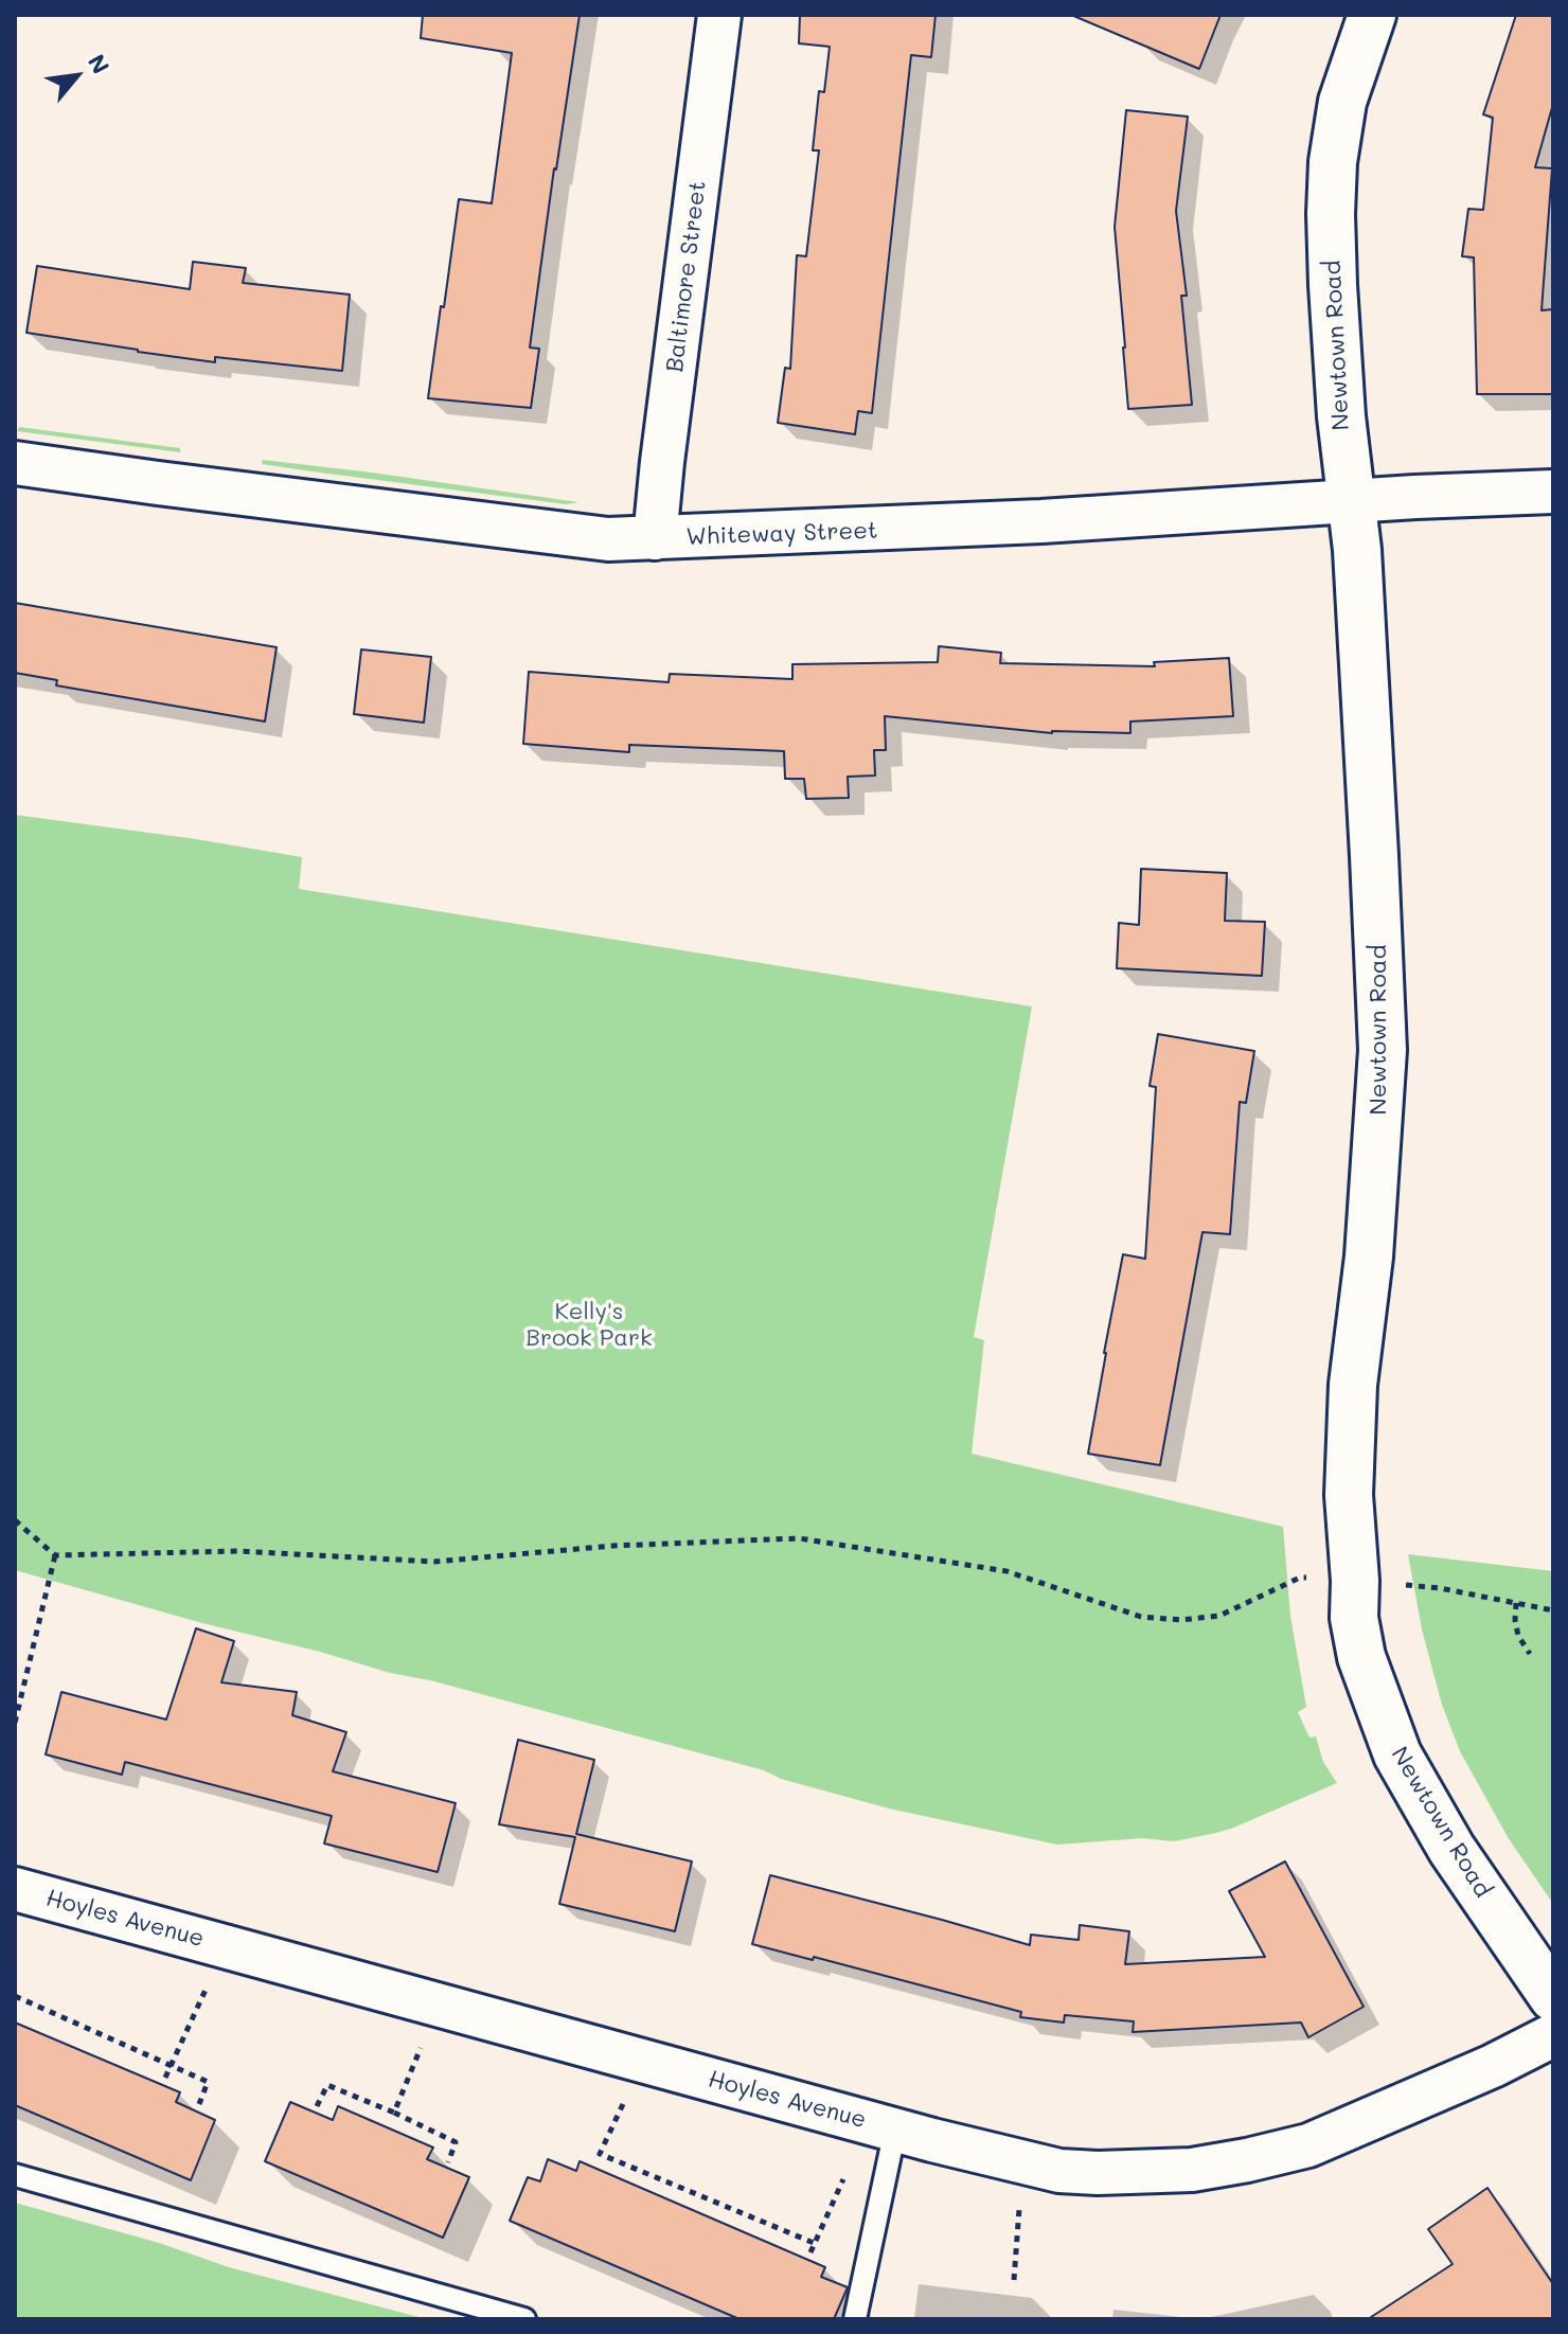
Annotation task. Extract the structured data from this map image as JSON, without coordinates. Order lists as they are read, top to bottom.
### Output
{
  "streets": {
    "street": [
      "Baltimore Street",
      "Newtown Road",
      "Whiteway Street",
      "Hoyles Avenue"
    ]
  },
  "crossings": [
    ["Baltimore Street", "Whiteway Street"],
    ["Newtown Road", "Whiteway Street"]
  ],
  "parks": ["Kelly's Brook Park"],
  "north": "top right"
}
